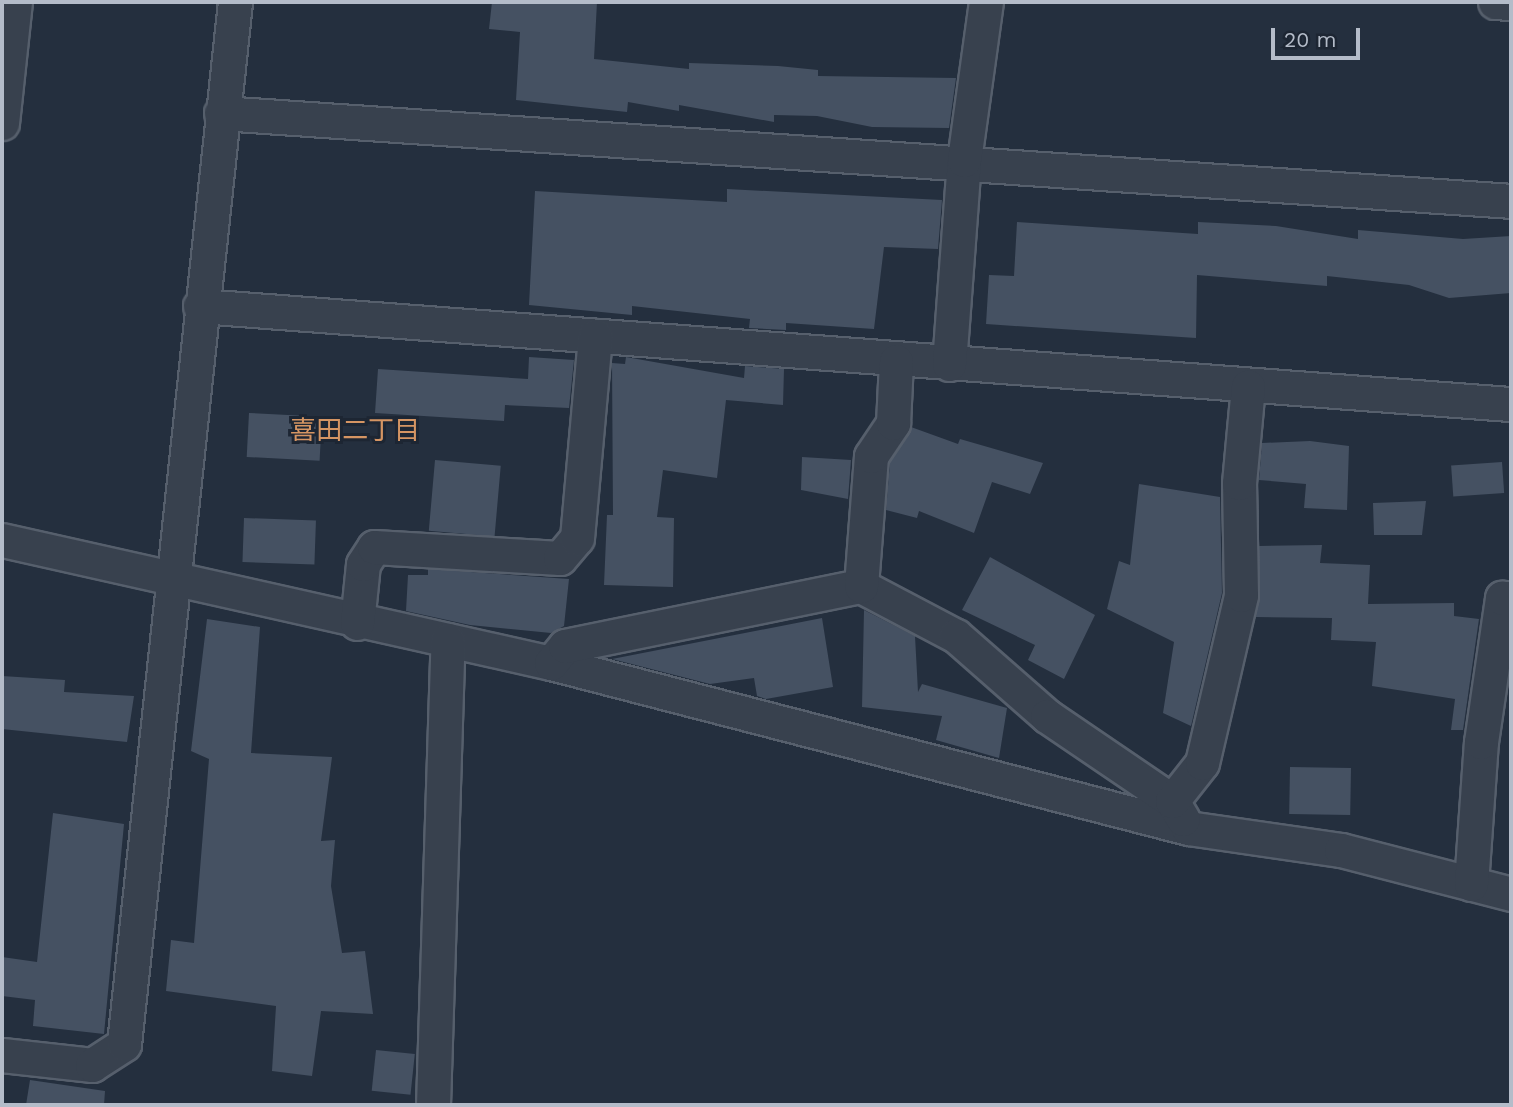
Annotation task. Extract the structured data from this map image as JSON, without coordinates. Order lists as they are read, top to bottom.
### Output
{
  "districts": ["喜田二丁目"],
  "scale_bar": "20 m"
}
